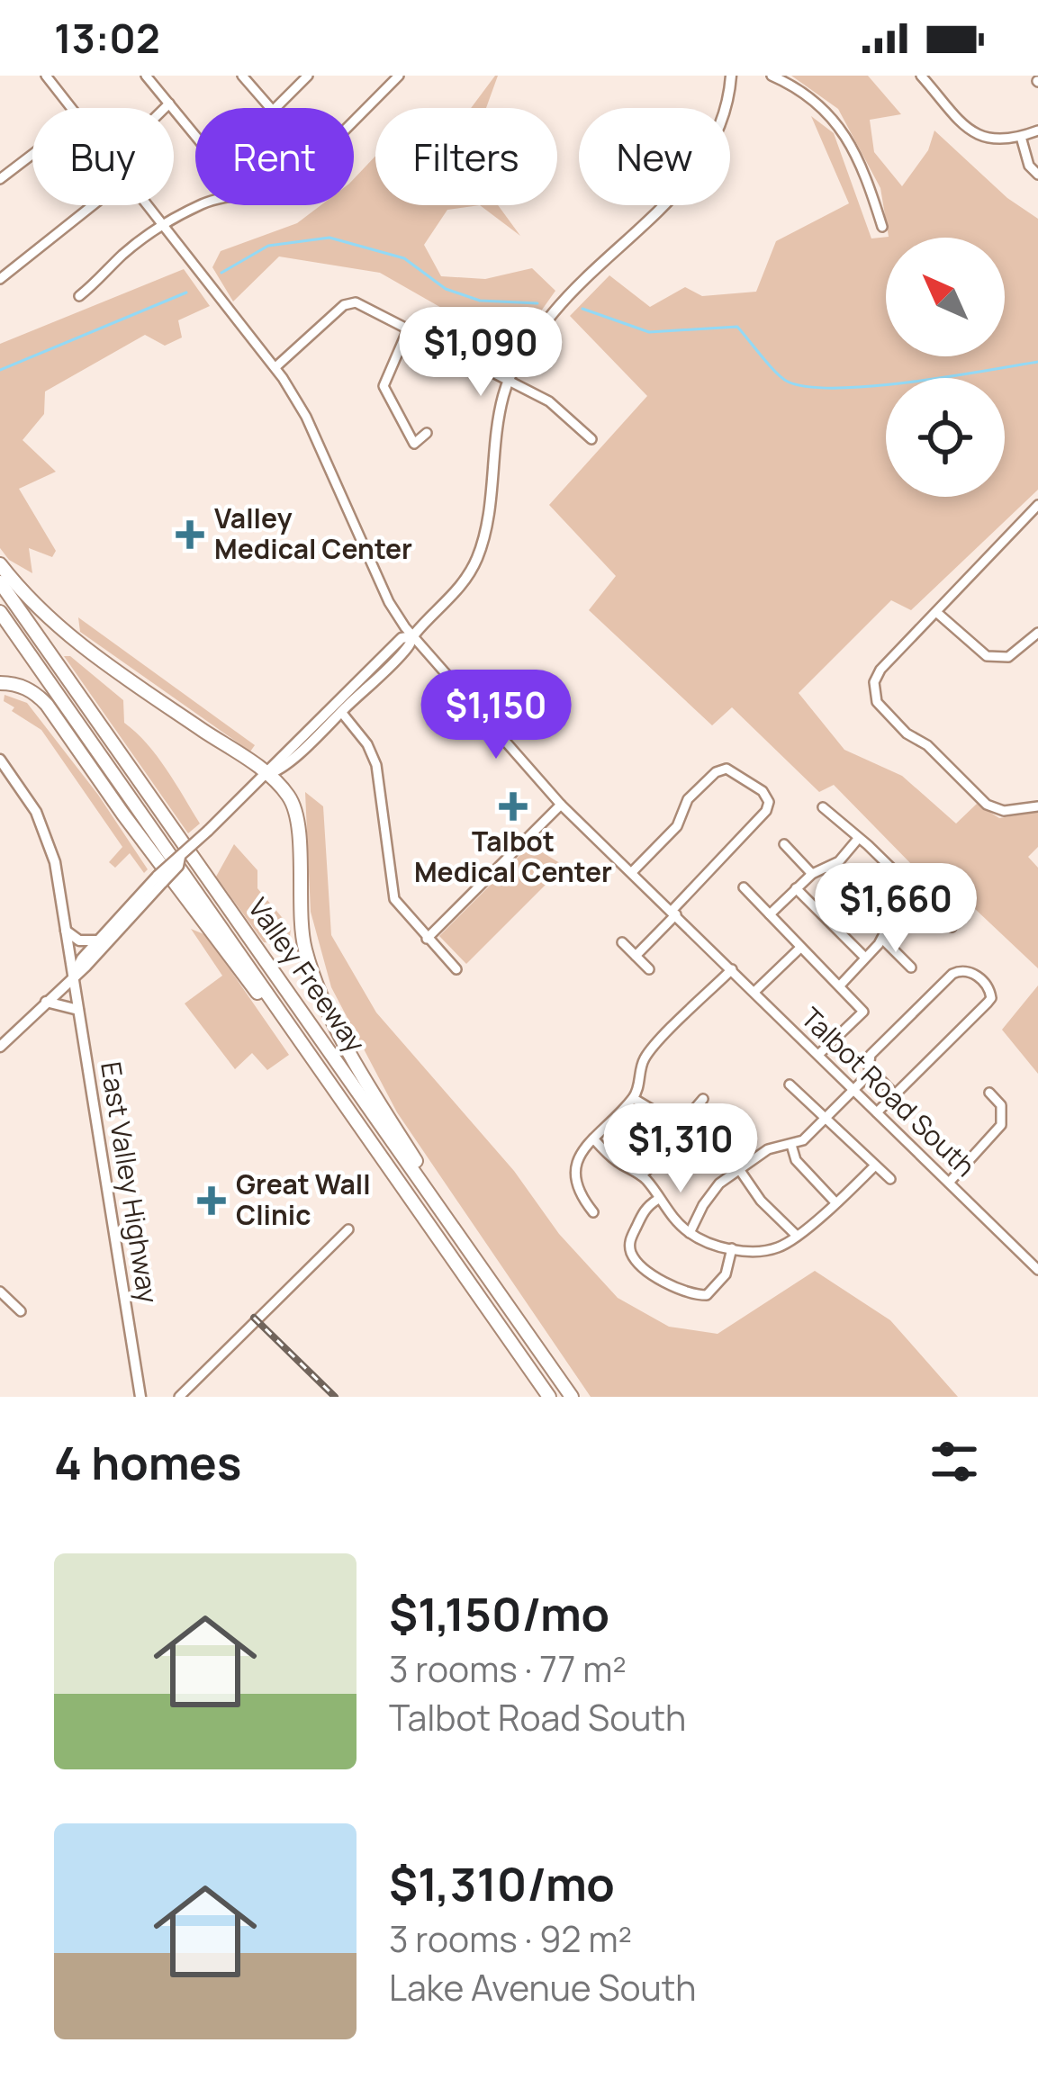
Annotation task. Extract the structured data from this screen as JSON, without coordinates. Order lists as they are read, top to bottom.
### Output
{
  "streets": {
    "highway": ["Valley Freeway"],
    "main road": ["East Valley Highway"],
    "street": ["Talbot Road South"]
  },
  "places": {
    "health": ["Valley Medical Center", "Talbot Medical Center", "Great Wall Clinic"]
  },
  "north": "top left",
  "page": {
    "status": "13:02",
    "chip": [
      "Buy",
      "Rent",
      "Filters",
      "New"
    ],
    "price": [
      "$1,090",
      "$1,150",
      "$1,660",
      "$1,310"
    ],
    "heading": "4 homes",
    "list": [
      {
        "name": "$1,150/mo",
        "note": "3 rooms · 77 m² · Talbot Road South"
      },
      {
        "name": "$1,310/mo",
        "note": "3 rooms · 92 m² · Lake Avenue South"
      }
    ]
  }
}
